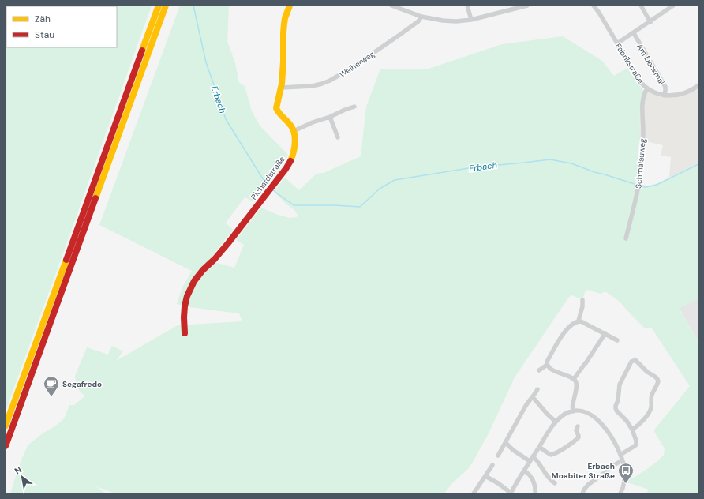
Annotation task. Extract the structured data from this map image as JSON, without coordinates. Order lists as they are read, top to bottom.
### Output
{
  "streets": {
    "main road": ["Richardstraße"],
    "street": [
      "Fabrikstraße",
      "Weiherweg",
      "Am Denkmal",
      "Schmalauweg"
    ]
  },
  "crossings": [
    ["Fabrikstraße", "Am Denkmal"],
    ["Fabrikstraße", "Schmalauweg"]
  ],
  "water": ["Erbach"],
  "places": {
    "cafe": ["Segafredo"],
    "bus stop": ["Erbach Moabiter Straße"]
  },
  "legend": ["Zäh", "Stau"],
  "north": "top left"
}
